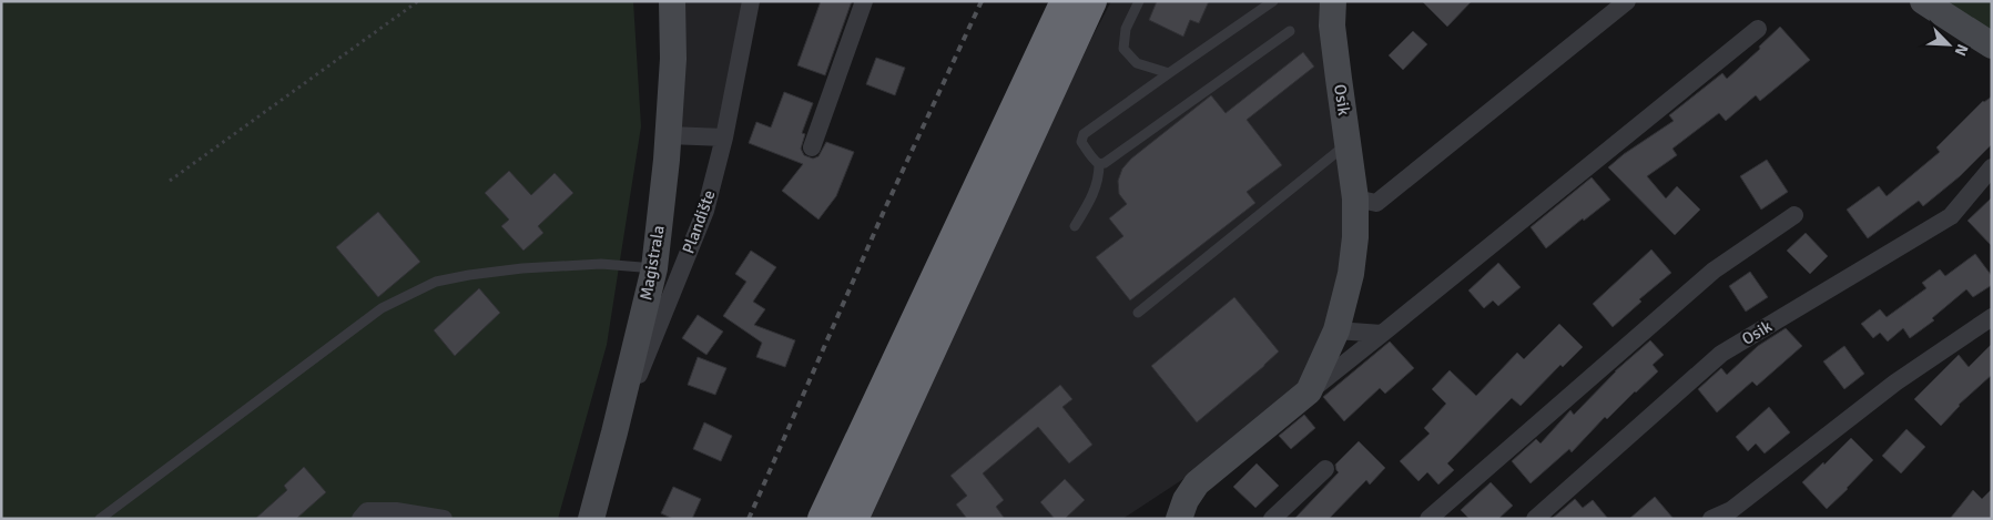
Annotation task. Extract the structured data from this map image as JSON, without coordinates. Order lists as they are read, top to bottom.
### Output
{
  "streets": {
    "main road": ["Osik", "Magistrala"],
    "street": ["Plandište"]
  },
  "crossings": [
    ["Plandište", "Magistrala"]
  ],
  "north": "bottom right"
}
